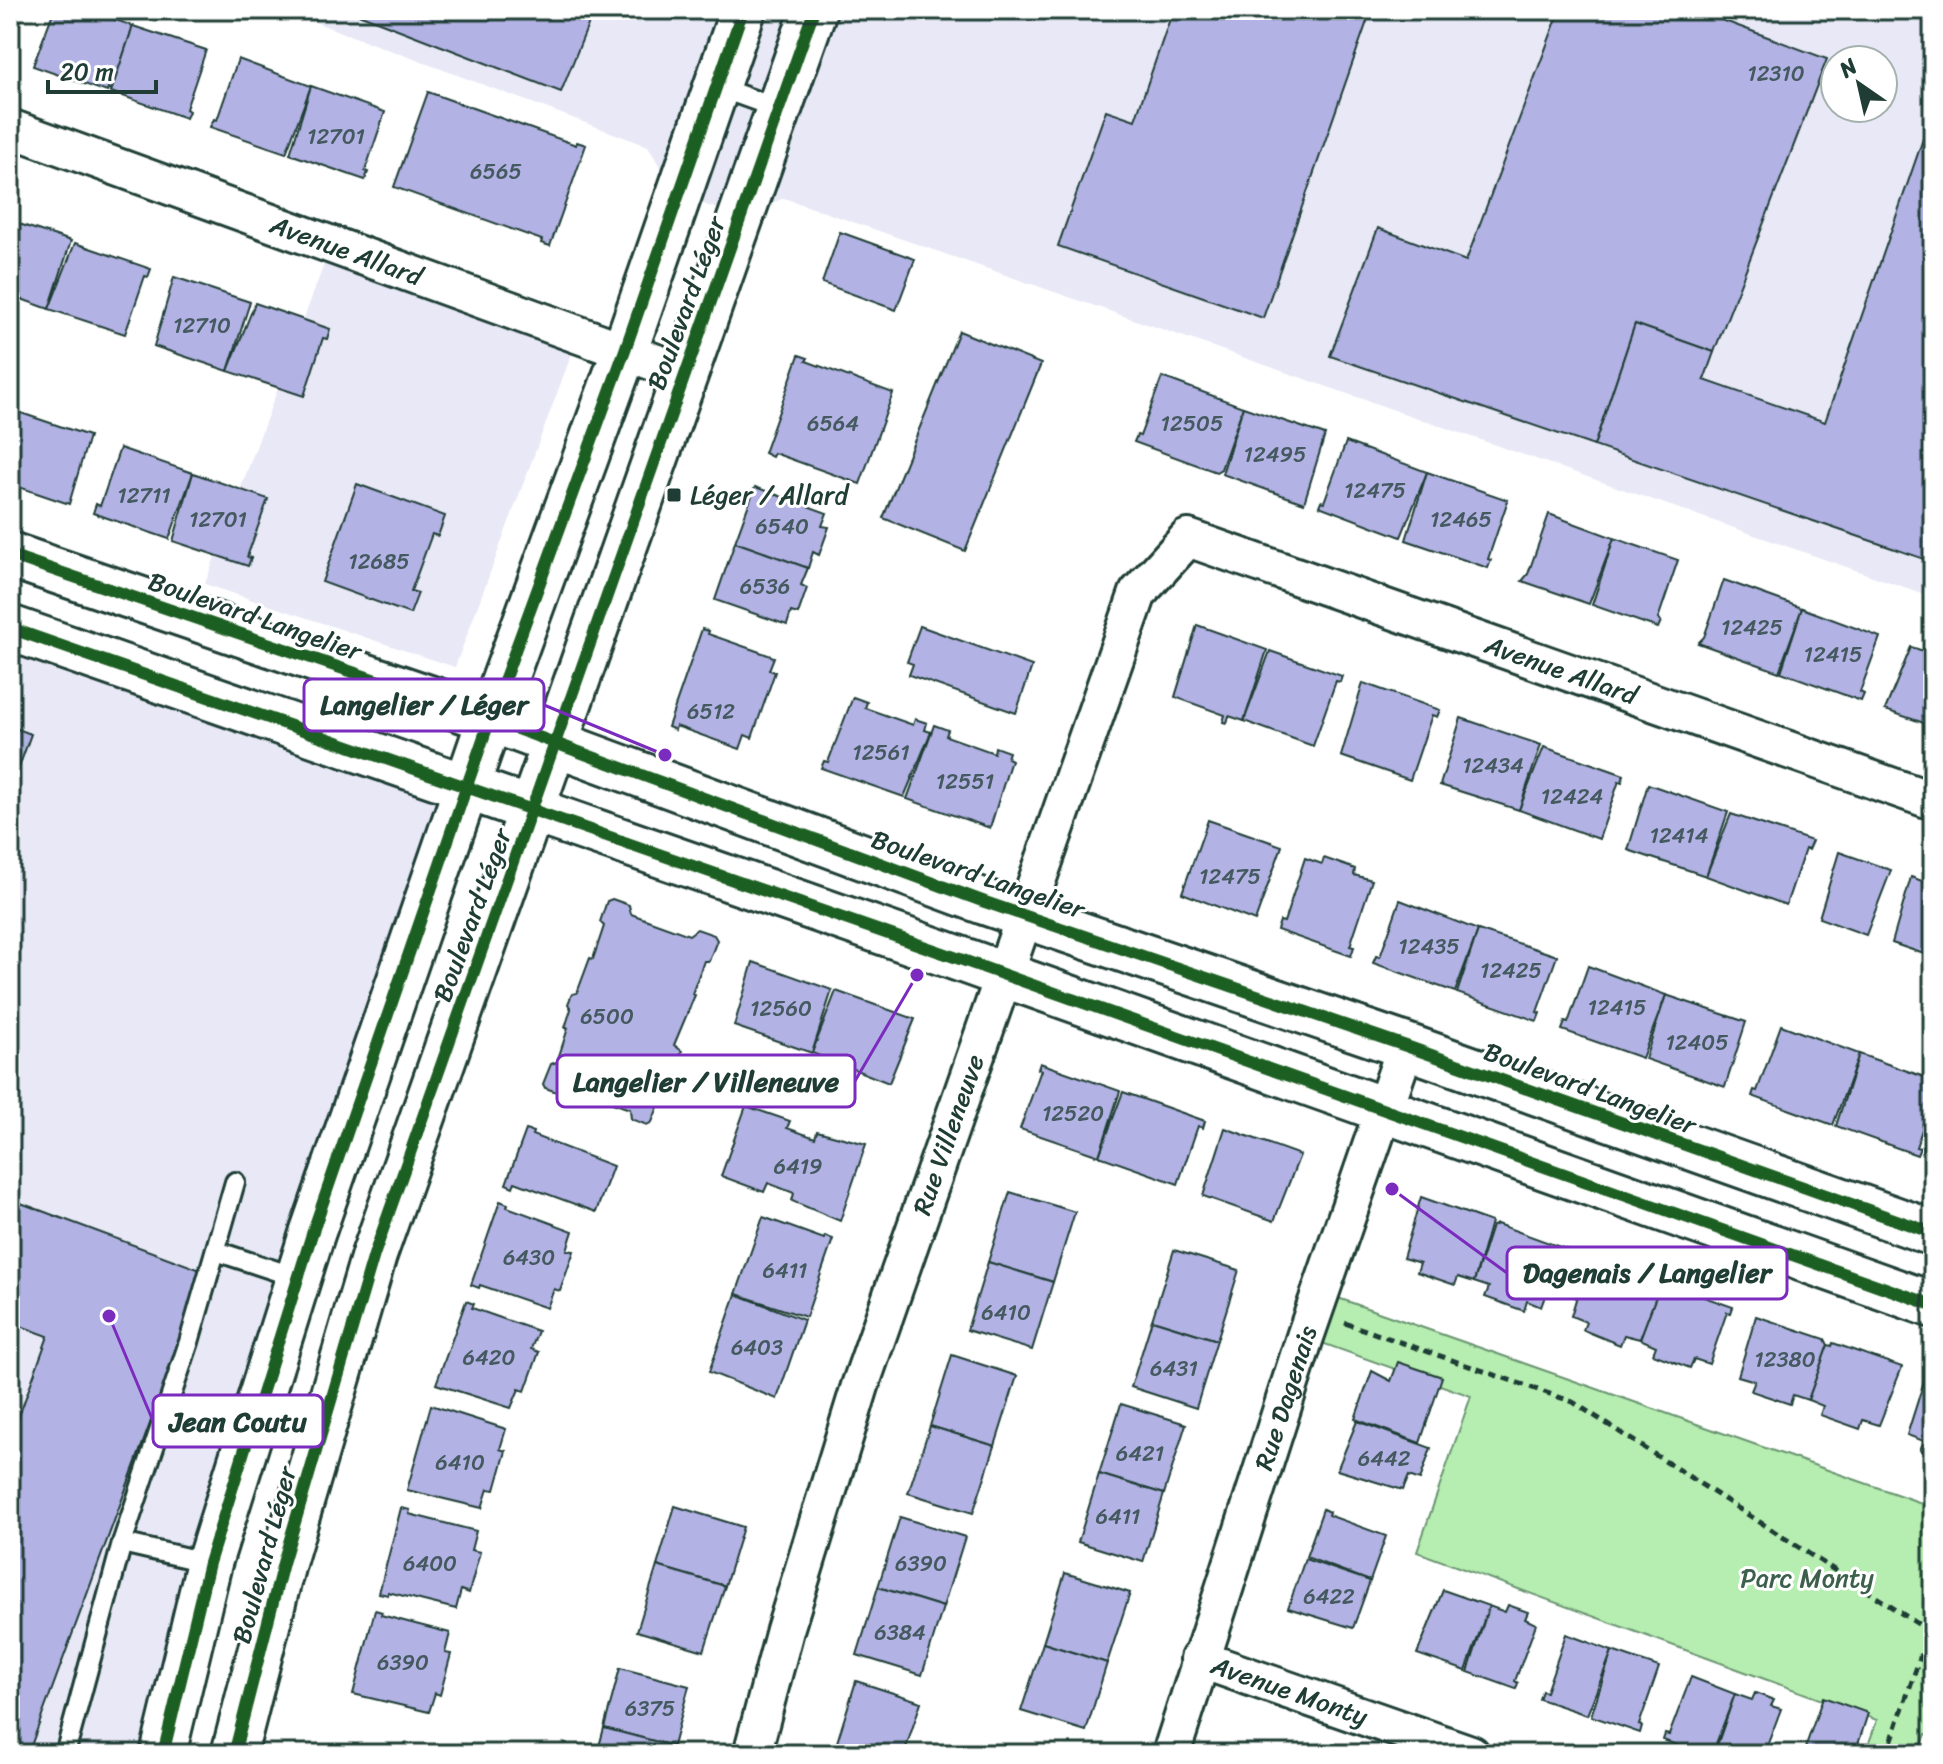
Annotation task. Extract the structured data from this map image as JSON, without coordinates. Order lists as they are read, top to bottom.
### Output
{
  "streets": {
    "main road": ["Boulevard Léger", "Boulevard Langelier"],
    "street": [
      "Avenue Allard",
      "Rue Villeneuve",
      "Rue Dagenais",
      "Avenue Monty"
    ]
  },
  "crossings": [
    ["Avenue Allard", "Boulevard Léger"],
    ["Avenue Allard", "Rue Villeneuve"],
    ["Boulevard Léger", "Boulevard Langelier"],
    ["Boulevard Langelier", "Rue Villeneuve"],
    ["Boulevard Langelier", "Rue Dagenais"],
    ["Rue Dagenais", "Avenue Monty"]
  ],
  "parks": ["Parc Monty"],
  "places": {
    "transit": ["Léger / Allard"],
    "other": [
      "Langelier / Léger",
      "Langelier / Villeneuve",
      "Dagenais / Langelier",
      "Jean Coutu"
    ]
  },
  "house_numbers": [
    "12310",
    "12701",
    "6565",
    "12710",
    "6564",
    "12505",
    "12495",
    "12475",
    "12711",
    "12701",
    "12465",
    "6540",
    "12685",
    "6536",
    "12425",
    "12415",
    "6512",
    "12561",
    "12434",
    "12551",
    "12424",
    "12414",
    "12475",
    "12435",
    "12425",
    "12415",
    "12560",
    "6500",
    "12405",
    "12520",
    "6419",
    "6430",
    "6411",
    "6410",
    "6403",
    "6420",
    "12380",
    "6431",
    "6421",
    "6442",
    "6410",
    "6411",
    "6400",
    "6390",
    "6422",
    "6384",
    "6390",
    "6375"
  ],
  "scale_bar": "20 m",
  "north": "top left"
}
